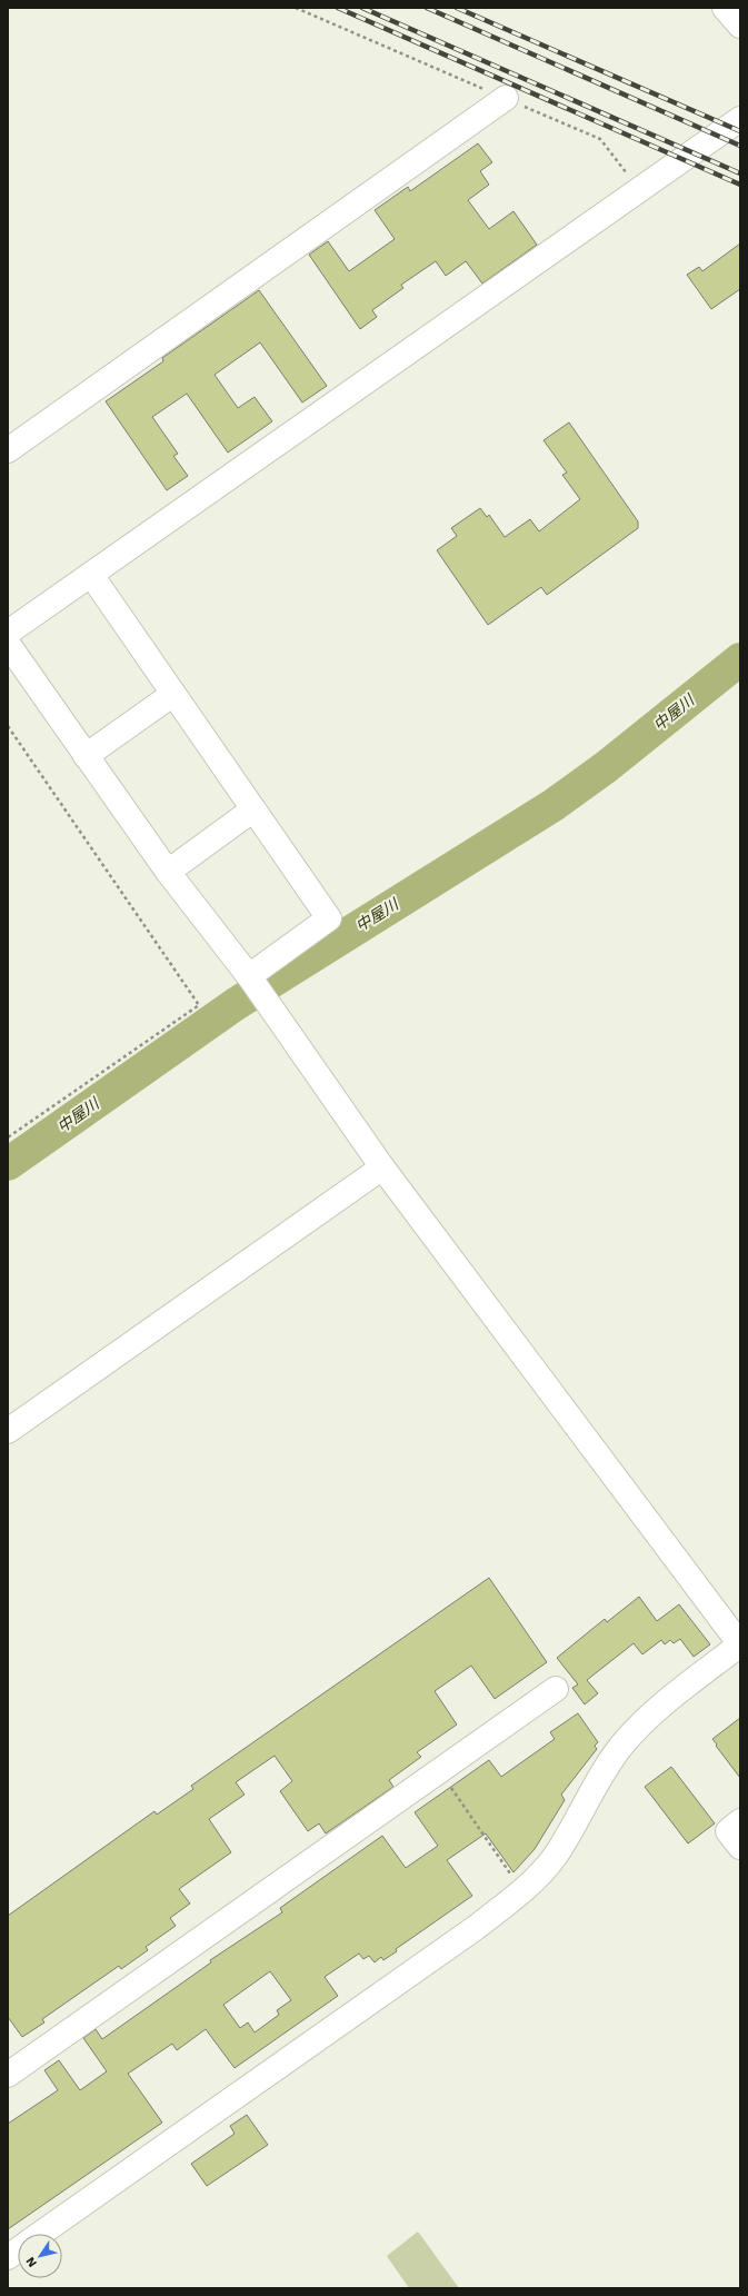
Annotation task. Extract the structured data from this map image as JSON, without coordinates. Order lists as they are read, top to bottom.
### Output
{
  "water": ["中屋川"],
  "north": "bottom left"
}
